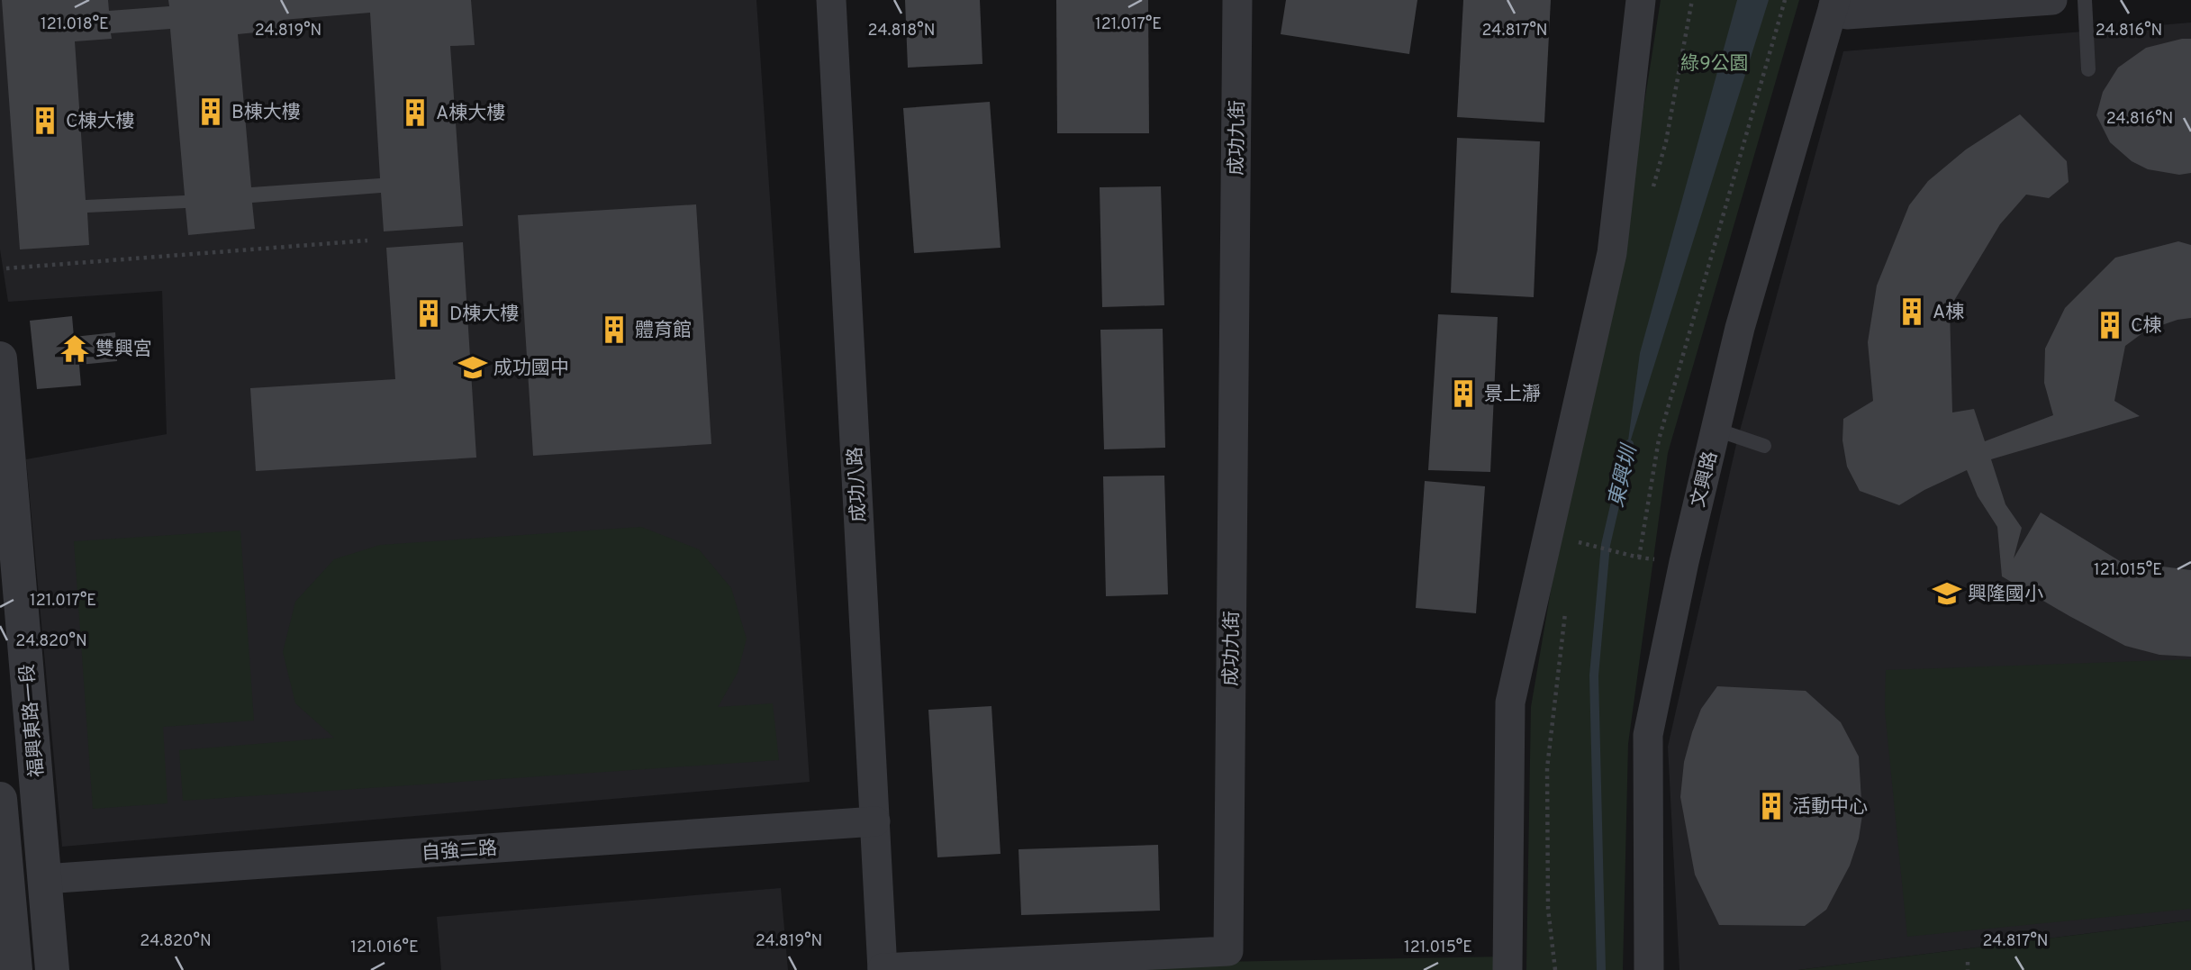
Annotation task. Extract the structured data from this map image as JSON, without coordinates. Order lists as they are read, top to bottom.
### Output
{
  "streets": {
    "street": [
      "成功九街",
      "文興路",
      "成功八路",
      "福興東路一段",
      "自強二路"
    ]
  },
  "crossings": [
    ["成功九街", "成功八路"],
    ["成功八路", "自強二路"],
    ["福興東路一段", "自強二路"]
  ],
  "water": ["東興圳"],
  "parks": ["綠9公園"],
  "places": {
    "building": [
      "B棟大樓",
      "A棟大樓",
      "C棟大樓",
      "A棟",
      "D棟大樓",
      "C棟",
      "體育館",
      "景上瀞",
      "活動中心"
    ],
    "temple": ["雙興宮"],
    "school or university": ["成功國中", "興隆國小"]
  },
  "coordinates": [
    "121.018°E",
    "121.017°E",
    "24.819°N",
    "24.818°N",
    "24.817°N",
    "24.816°N",
    "121.015°E",
    "24.820°N",
    "121.016°E"
  ]
}
